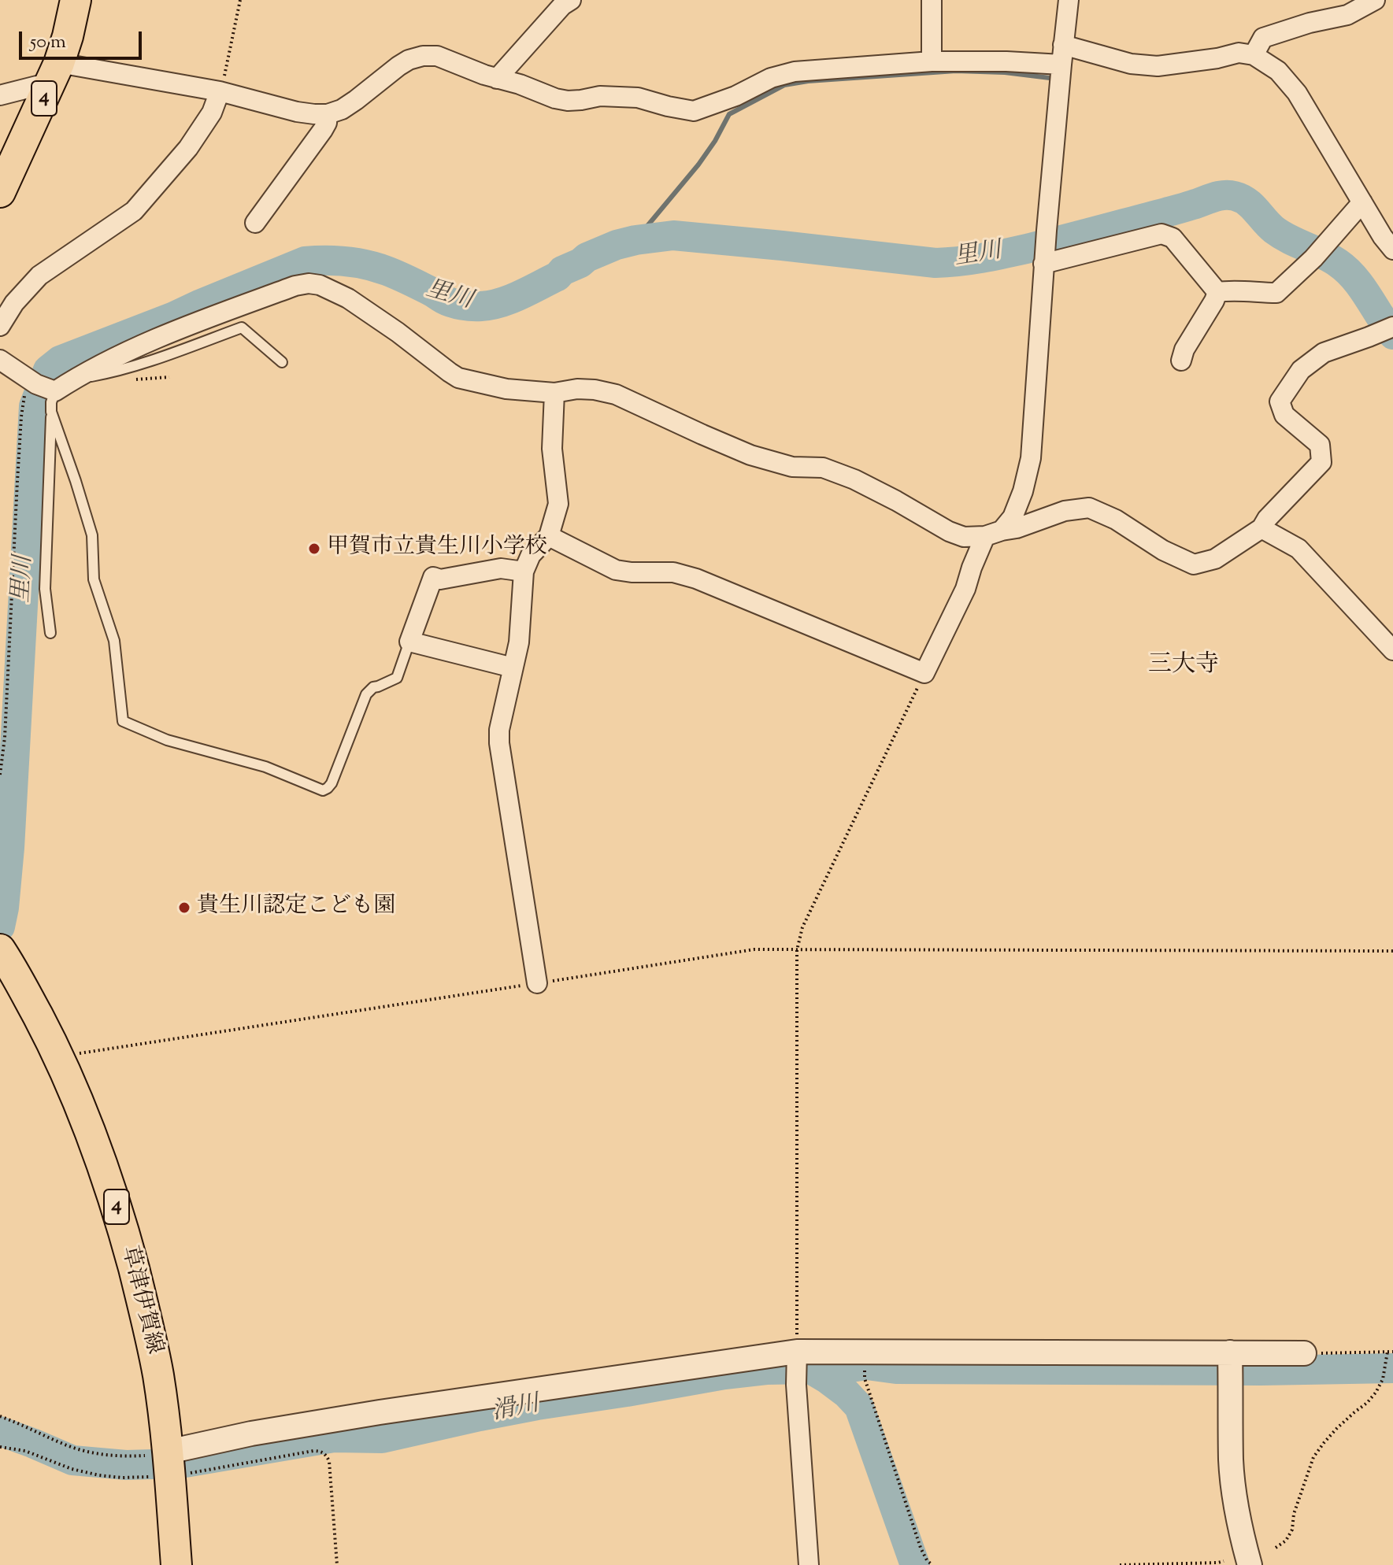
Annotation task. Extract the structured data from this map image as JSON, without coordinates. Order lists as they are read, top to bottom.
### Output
{
  "streets": {
    "main road": ["4", "草津伊賀線"]
  },
  "districts": ["三大寺"],
  "water": ["里川", "滑川"],
  "places": ["甲賀市立貴生川小学校", "貴生川認定こども園"],
  "scale_bar": "50 m"
}
